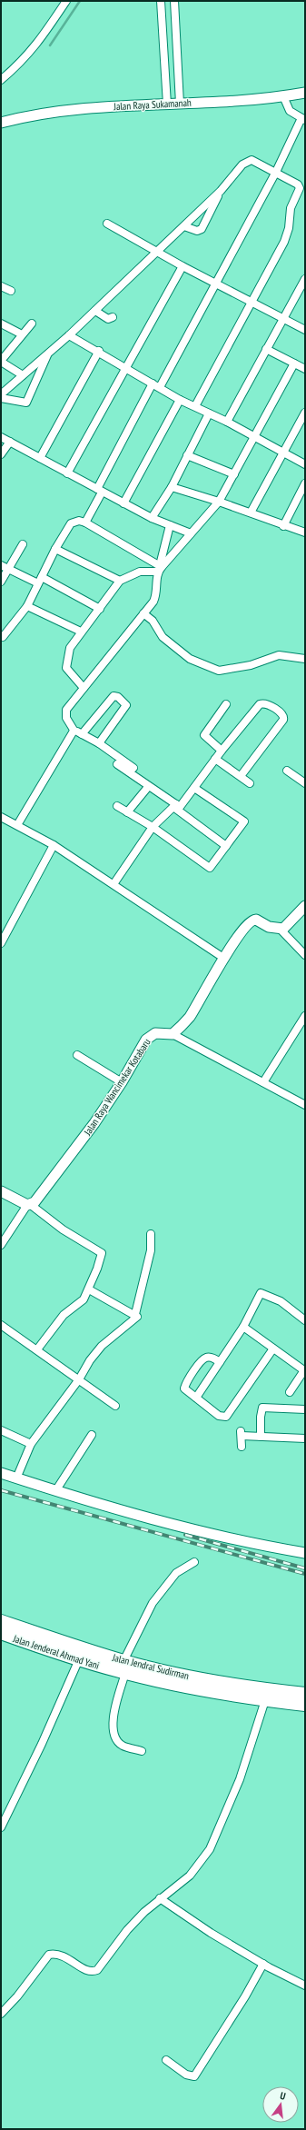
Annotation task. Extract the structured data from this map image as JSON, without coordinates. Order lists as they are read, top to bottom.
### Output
{
  "streets": {
    "highway": ["Jalan Jenderal Ahmad Yani", "Jalan Jendral Sudirman"],
    "street": ["Jalan Raya Sukamanah", "Jalan Raya Wancimekar Kotabaru"]
  },
  "crossings": [
    ["Jalan Jenderal Ahmad Yani", "Jalan Jendral Sudirman"]
  ],
  "north": "top"
}
